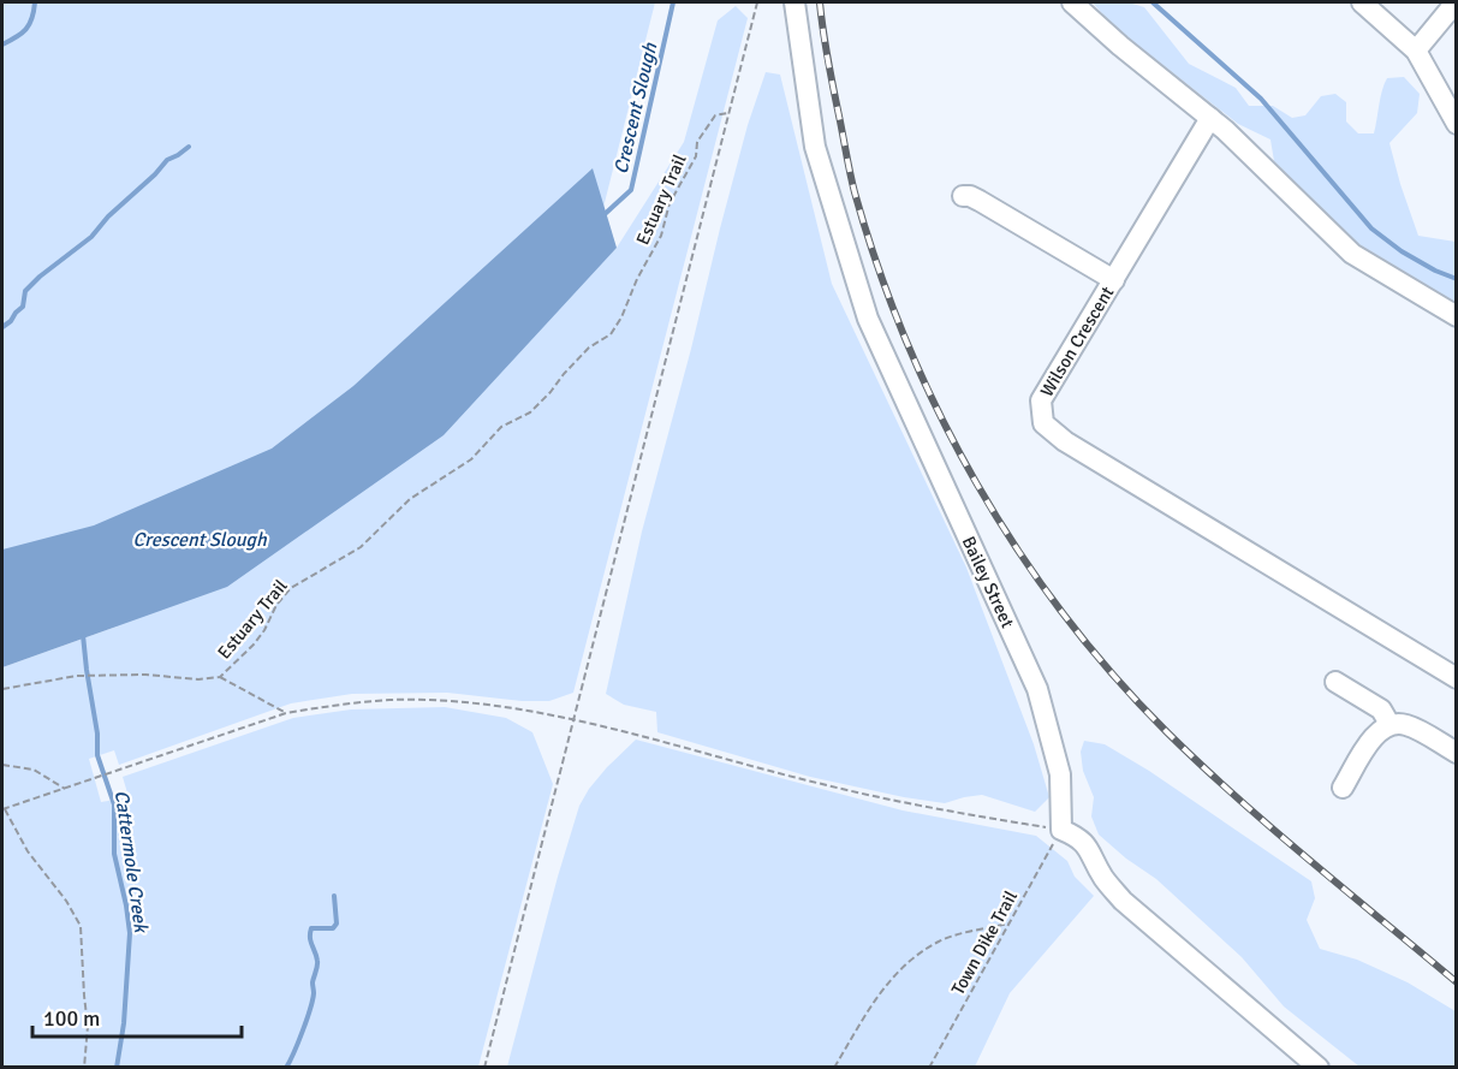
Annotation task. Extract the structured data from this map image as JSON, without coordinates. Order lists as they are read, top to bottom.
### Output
{
  "streets": {
    "street": ["Wilson Crescent", "Bailey Street"],
    "path": ["Estuary Trail", "Town Dike Trail"]
  },
  "crossings": [
    ["Bailey Street", "Town Dike Trail"]
  ],
  "water": ["Crescent Slough", "Cattermole Creek"],
  "scale_bar": "100 m"
}
